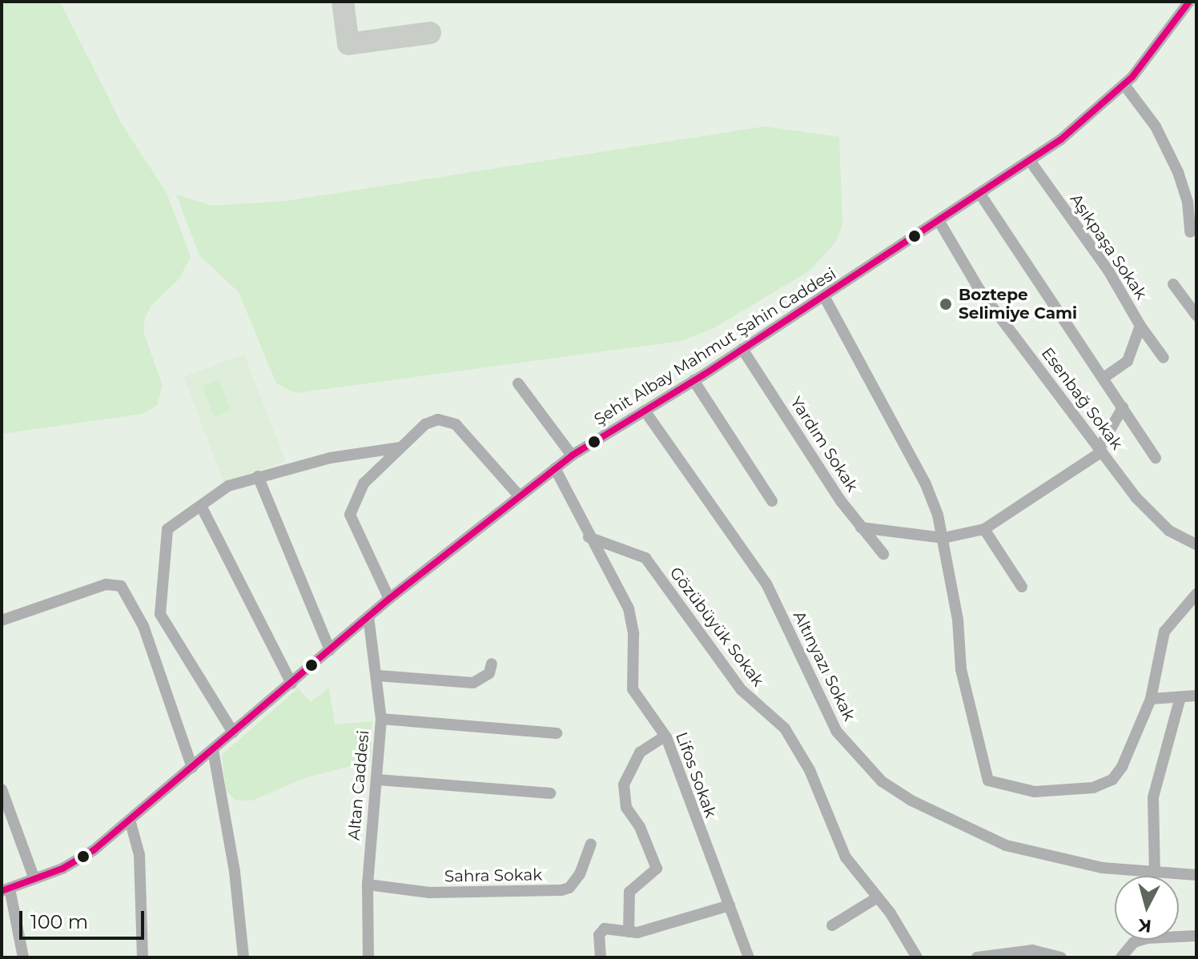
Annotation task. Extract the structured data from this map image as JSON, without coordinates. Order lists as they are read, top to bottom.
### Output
{
  "streets": {
    "street": [
      "Aşıkpaşa Sokak",
      "Şehit Albay Mahmut Şahin Caddesi",
      "Esenbağ Sokak",
      "Yardım Sokak",
      "Gözübüyük Sokak",
      "Altınyazı Sokak",
      "Lifos Sokak",
      "Altan Caddesi",
      "Sahra Sokak"
    ]
  },
  "crossings": [
    ["Aşıkpaşa Sokak", "Şehit Albay Mahmut Şahin Caddesi"],
    ["Şehit Albay Mahmut Şahin Caddesi", "Esenbağ Sokak"],
    ["Şehit Albay Mahmut Şahin Caddesi", "Yardım Sokak"],
    ["Şehit Albay Mahmut Şahin Caddesi", "Altınyazı Sokak"],
    ["Şehit Albay Mahmut Şahin Caddesi", "Lifos Sokak"],
    ["Şehit Albay Mahmut Şahin Caddesi", "Altan Caddesi"],
    ["Gözübüyük Sokak", "Lifos Sokak"],
    ["Altan Caddesi", "Sahra Sokak"]
  ],
  "places": ["Boztepe Selimiye Cami"],
  "scale_bar": "100 m",
  "north": "bottom"
}
